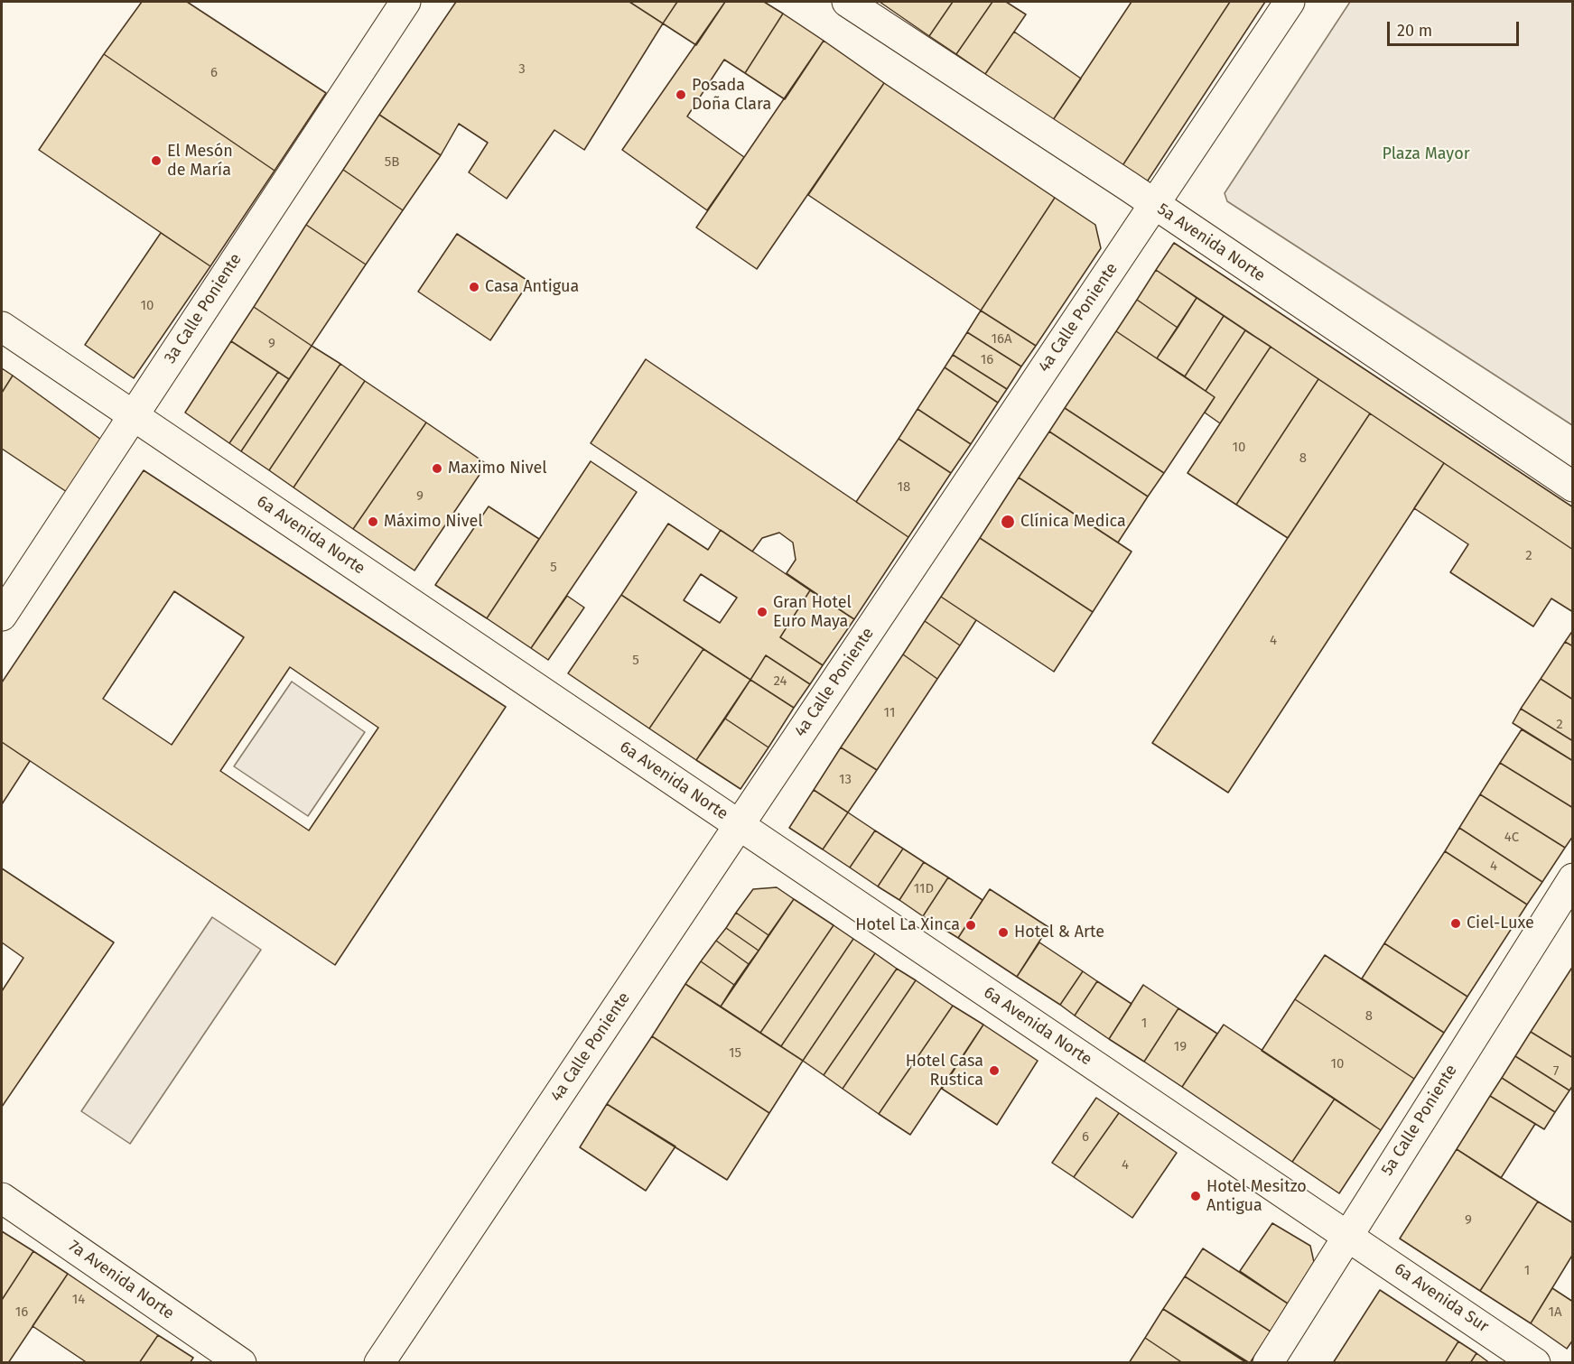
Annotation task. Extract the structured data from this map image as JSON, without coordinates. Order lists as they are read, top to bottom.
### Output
{
  "streets": {
    "street": [
      "5a Avenida Norte",
      "3a Calle Poniente",
      "4a Calle Poniente",
      "6a Avenida Norte",
      "5a Calle Poniente",
      "7a Avenida Norte",
      "6a Avenida Sur"
    ]
  },
  "crossings": [
    ["5a Avenida Norte", "4a Calle Poniente"],
    ["3a Calle Poniente", "6a Avenida Norte"],
    ["4a Calle Poniente", "6a Avenida Norte"],
    ["6a Avenida Norte", "5a Calle Poniente"],
    ["6a Avenida Norte", "6a Avenida Sur"],
    ["5a Calle Poniente", "6a Avenida Sur"]
  ],
  "parks": ["Plaza Mayor"],
  "places": [
    "Posada Doña Clara",
    "El Mesón de María",
    "Casa Antigua",
    "Maximo Nivel",
    "Máximo Nivel",
    "Clínica Medica",
    "Gran Hotel Euro Maya",
    "Ciel-Luxe",
    "Hotel La Xinca",
    "Hotel & Arte",
    "Hotel Casa Rustica",
    "Hotel Mesitzo Antigua"
  ],
  "house_numbers": [
    "3",
    "6",
    "5B",
    "10",
    "16A",
    "9",
    "16",
    "10",
    "8",
    "18",
    "9",
    "2",
    "5",
    "4",
    "5",
    "24",
    "11",
    "2",
    "13",
    "4C",
    "4",
    "11D",
    "8",
    "1",
    "19",
    "15",
    "10",
    "7",
    "6",
    "4",
    "9",
    "1",
    "14",
    "16",
    "1A"
  ],
  "scale_bar": "20 m"
}
